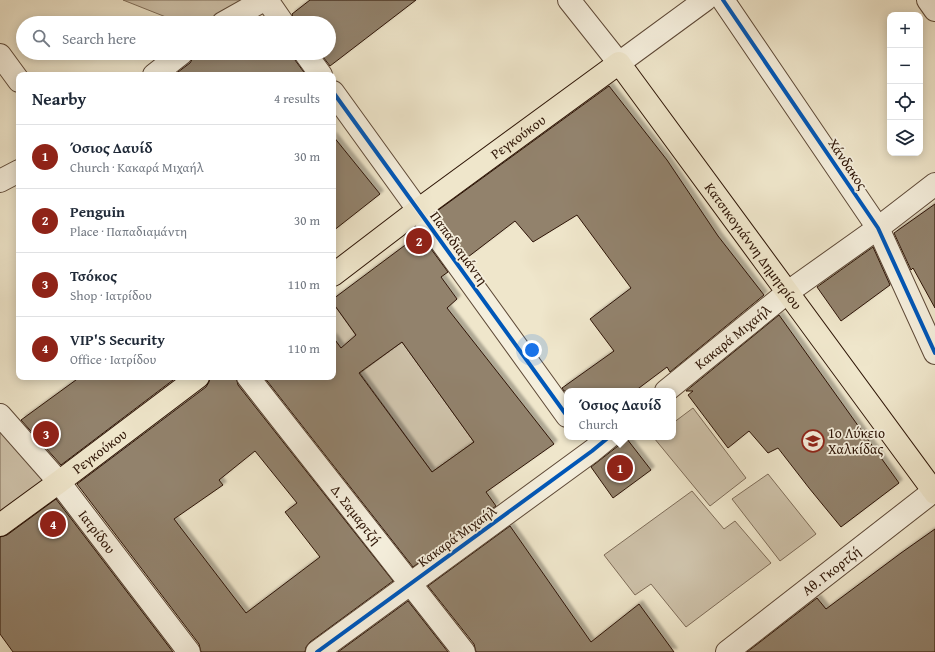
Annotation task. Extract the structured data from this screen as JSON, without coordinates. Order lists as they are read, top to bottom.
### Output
{
  "streets": {
    "main road": ["Ρεγκούκου", "Κατσικογιάννη Δημητρίου"],
    "street": [
      "Χάνδακος",
      "Παπαδιαμάντη",
      "Κακαρά Μιχαήλ",
      "Δ. Σαμαρτζή",
      "Ιατρίδου",
      "Αθ. Γκορτζή"
    ]
  },
  "crossings": [
    ["Ρεγκούκου", "Κατσικογιάννη Δημητρίου"],
    ["Ρεγκούκου", "Παπαδιαμάντη"],
    ["Ρεγκούκου", "Ιατρίδου"],
    ["Χάνδακος", "Κακαρά Μιχαήλ"],
    ["Κατσικογιάννη Δημητρίου", "Κακαρά Μιχαήλ"],
    ["Κατσικογιάννη Δημητρίου", "Αθ. Γκορτζή"],
    ["Κακαρά Μιχαήλ", "Δ. Σαμαρτζή"]
  ],
  "places": {
    "school or university": ["1ο Λύκειο Χαλκίδας"]
  },
  "page": {
    "map_buttons": ["+", "−"],
    "search": "Search here",
    "heading": ["Nearby", "4 results"],
    "list": [
      {
        "mark": "1",
        "name": "Όσιος Δαυίδ",
        "note": "Church · Κακαρά Μιχαήλ",
        "value": "30 m"
      },
      {
        "mark": "2",
        "name": "Penguin",
        "note": "Place · Παπαδιαμάντη",
        "value": "30 m"
      },
      {
        "mark": "3",
        "name": "Τσόκος",
        "note": "Shop · Ιατρίδου",
        "value": "110 m"
      },
      {
        "mark": "4",
        "name": "VIP'S Security",
        "note": "Office · Ιατρίδου",
        "value": "110 m"
      }
    ],
    "pins": [
      "2",
      "3",
      "1",
      "4"
    ],
    "popup": ["Όσιος Δαυίδ", "Church"]
  }
}
